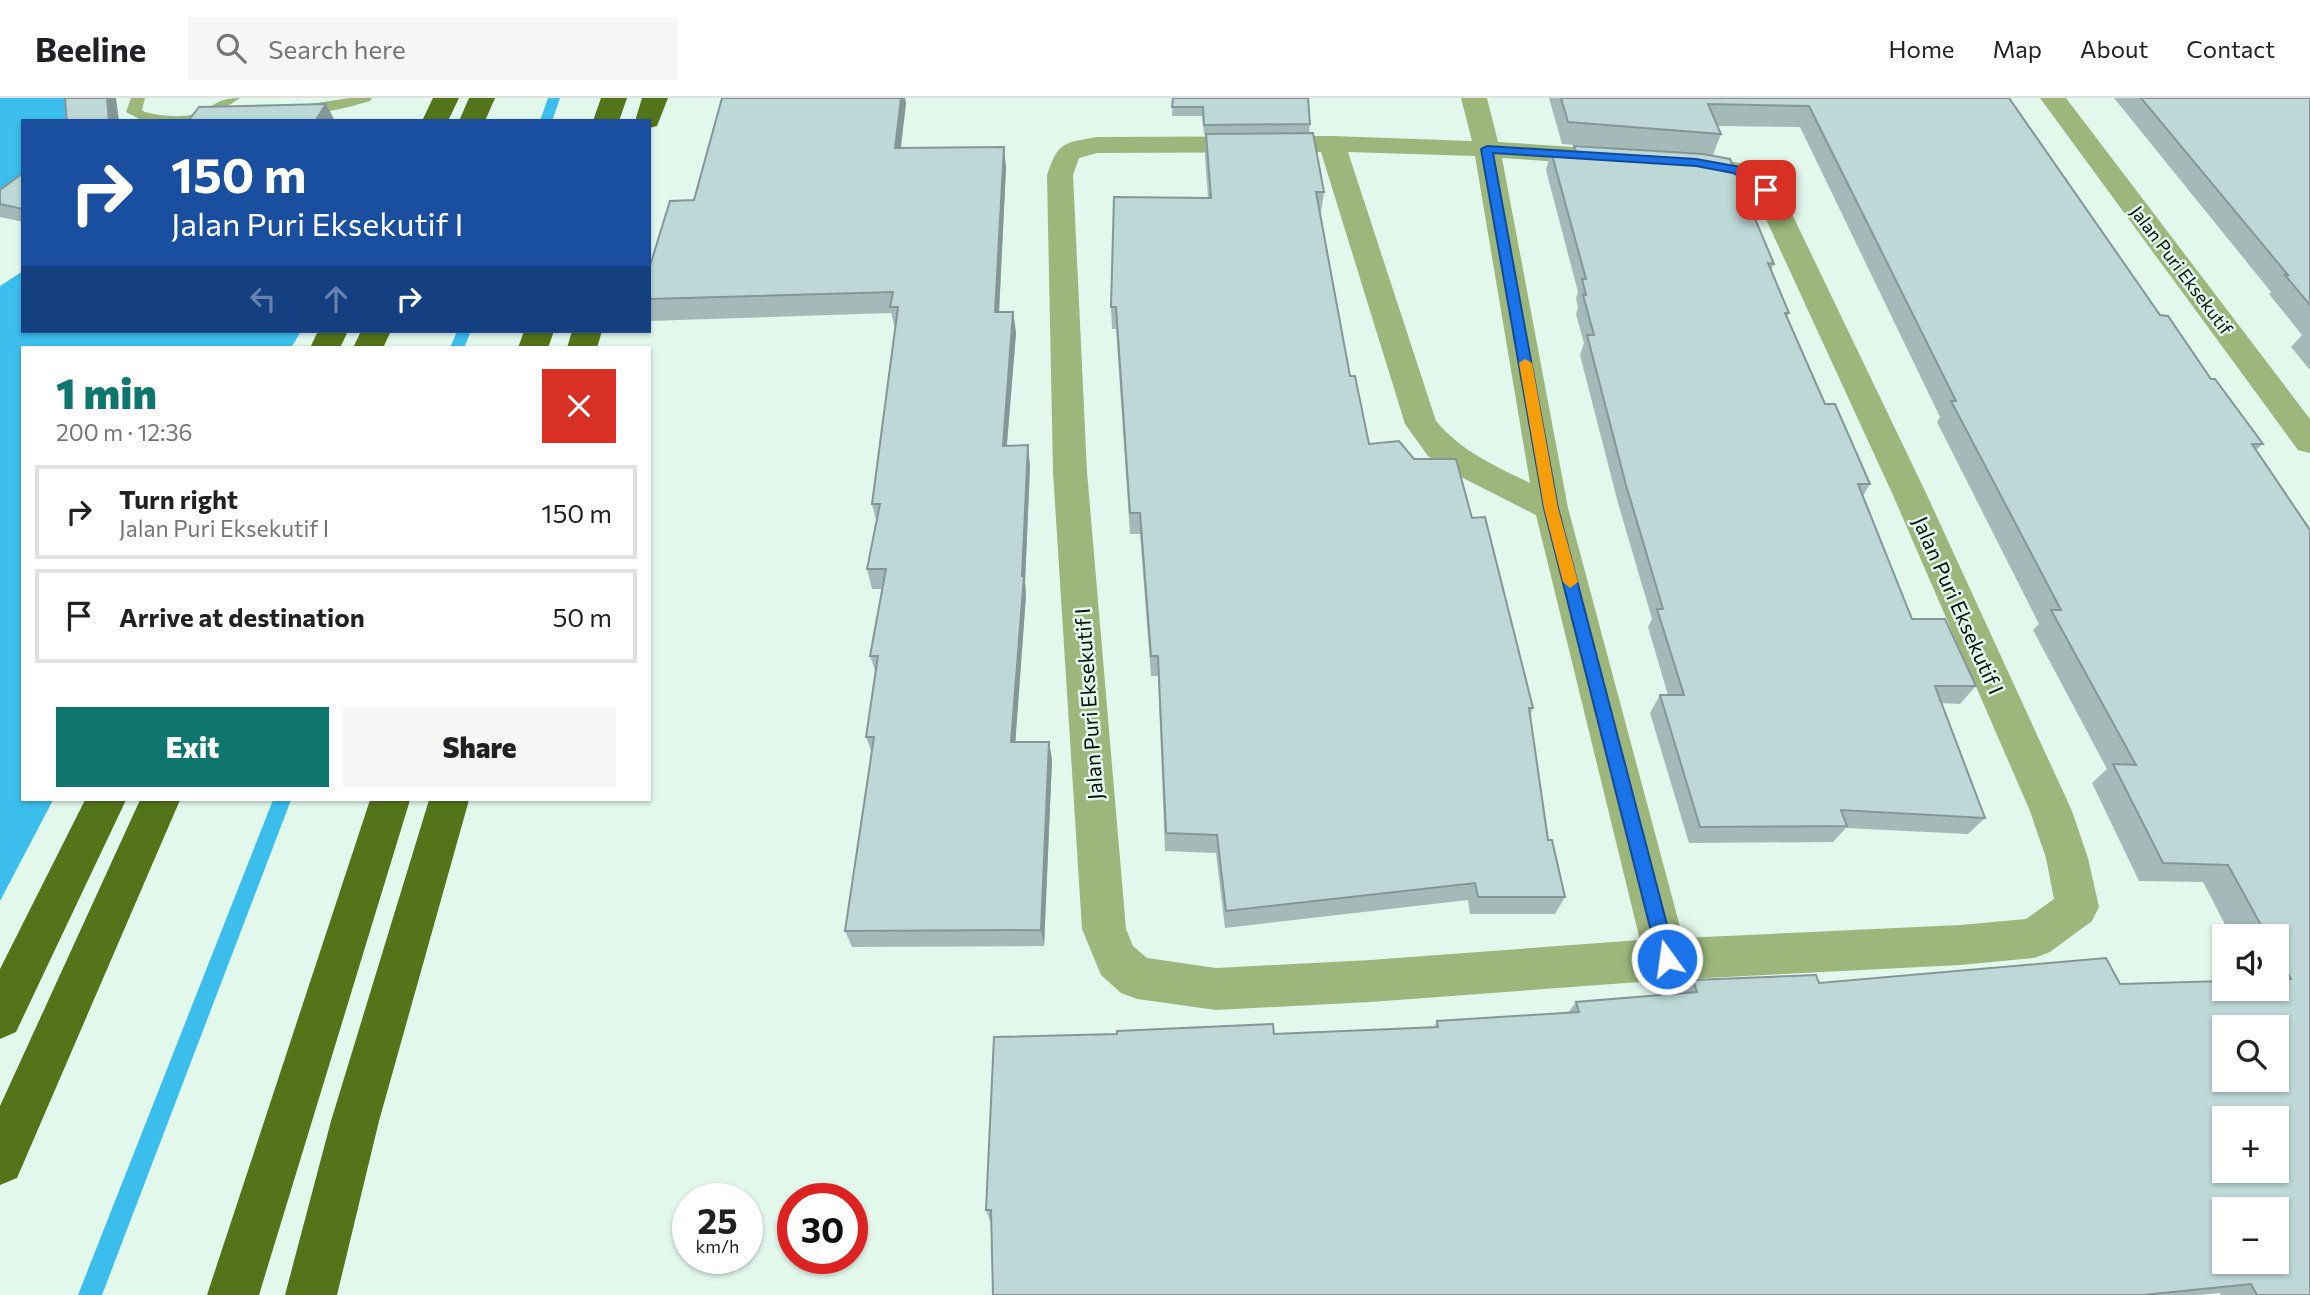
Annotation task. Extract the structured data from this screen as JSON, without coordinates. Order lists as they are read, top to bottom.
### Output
{
  "streets": {
    "street": ["Jalan Puri Eksekutif", "Jalan Puri Eksekutif I"]
  },
  "page": {
    "header": "Beeline",
    "search": "Search here",
    "nav": [
      "Home",
      "Map",
      "About",
      "Contact"
    ],
    "turn": ["150 m", "Jalan Puri Eksekutif I"],
    "heading": ["1 min", "200 m · 12:36"],
    "list": [
      {
        "name": "Turn right",
        "note": "Jalan Puri Eksekutif I",
        "value": "150 m"
      },
      {
        "name": "Arrive at destination",
        "value": "50 m"
      }
    ],
    "buttons": ["Exit", "Share"],
    "map_buttons": ["+", "−"],
    "speed": "25 km/h",
    "limit": "30"
  }
}
